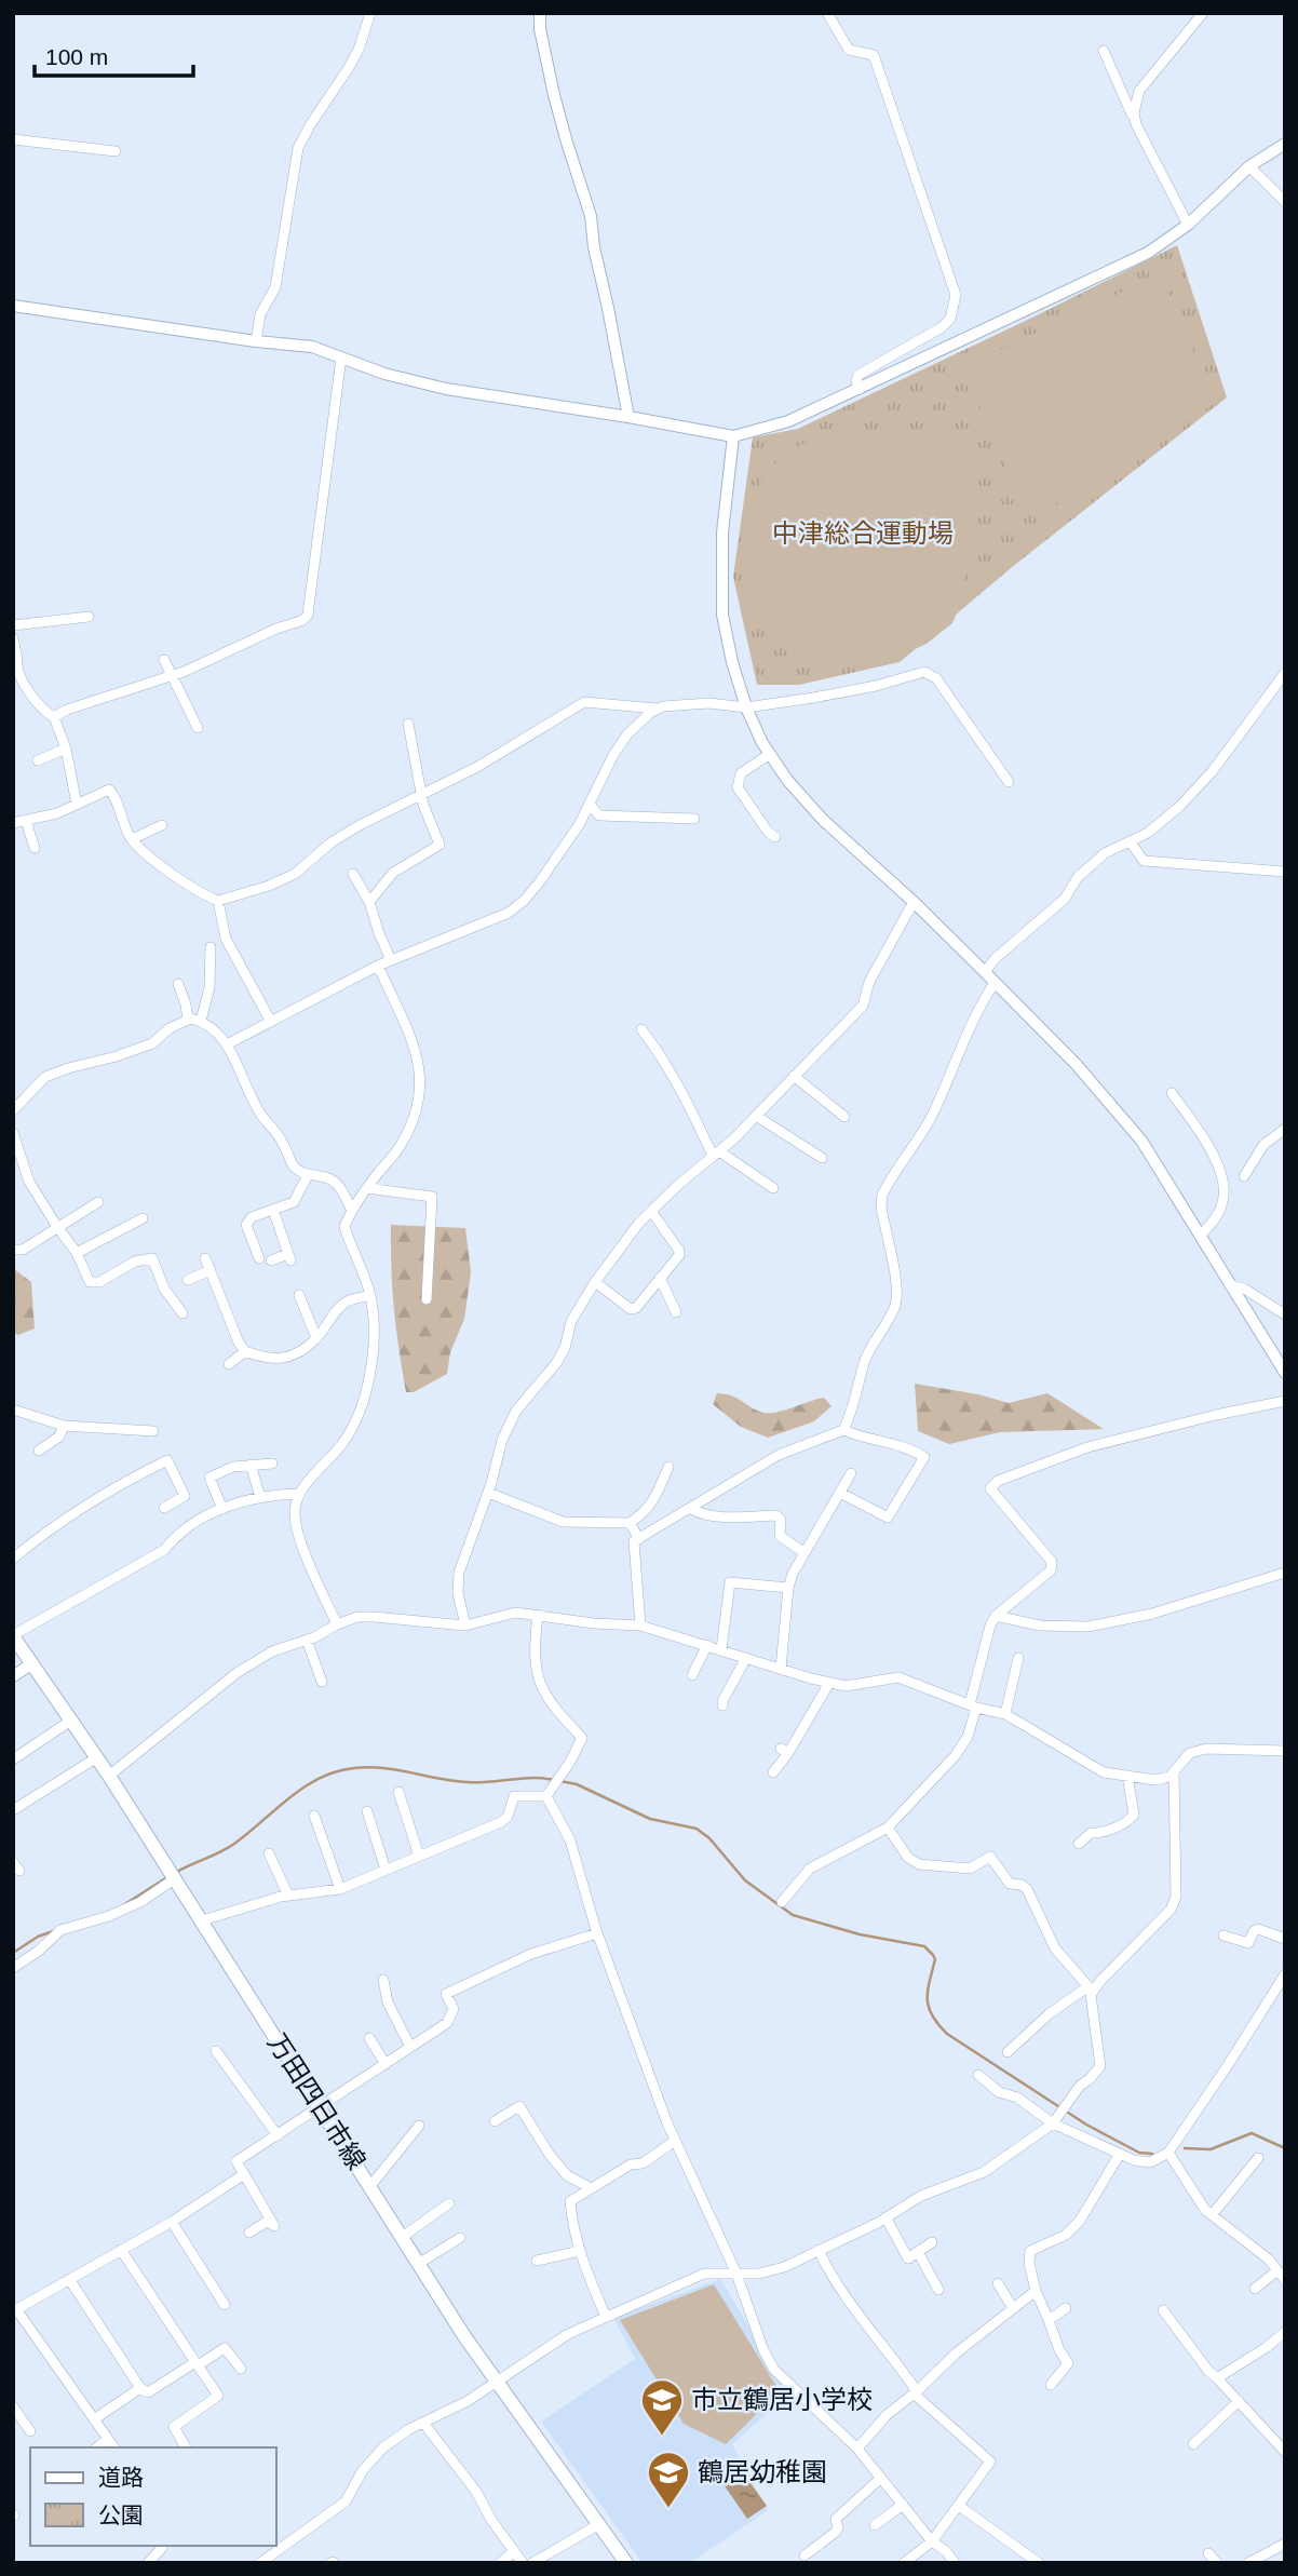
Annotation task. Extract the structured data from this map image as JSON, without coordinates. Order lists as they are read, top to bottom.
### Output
{
  "streets": {
    "main road": ["万田四日市線"]
  },
  "parks": ["中津総合運動場"],
  "places": {
    "school or university": ["市立鶴居小学校", "鶴居幼稚園"]
  },
  "legend": ["道路", "公園"],
  "scale_bar": "100 m"
}
